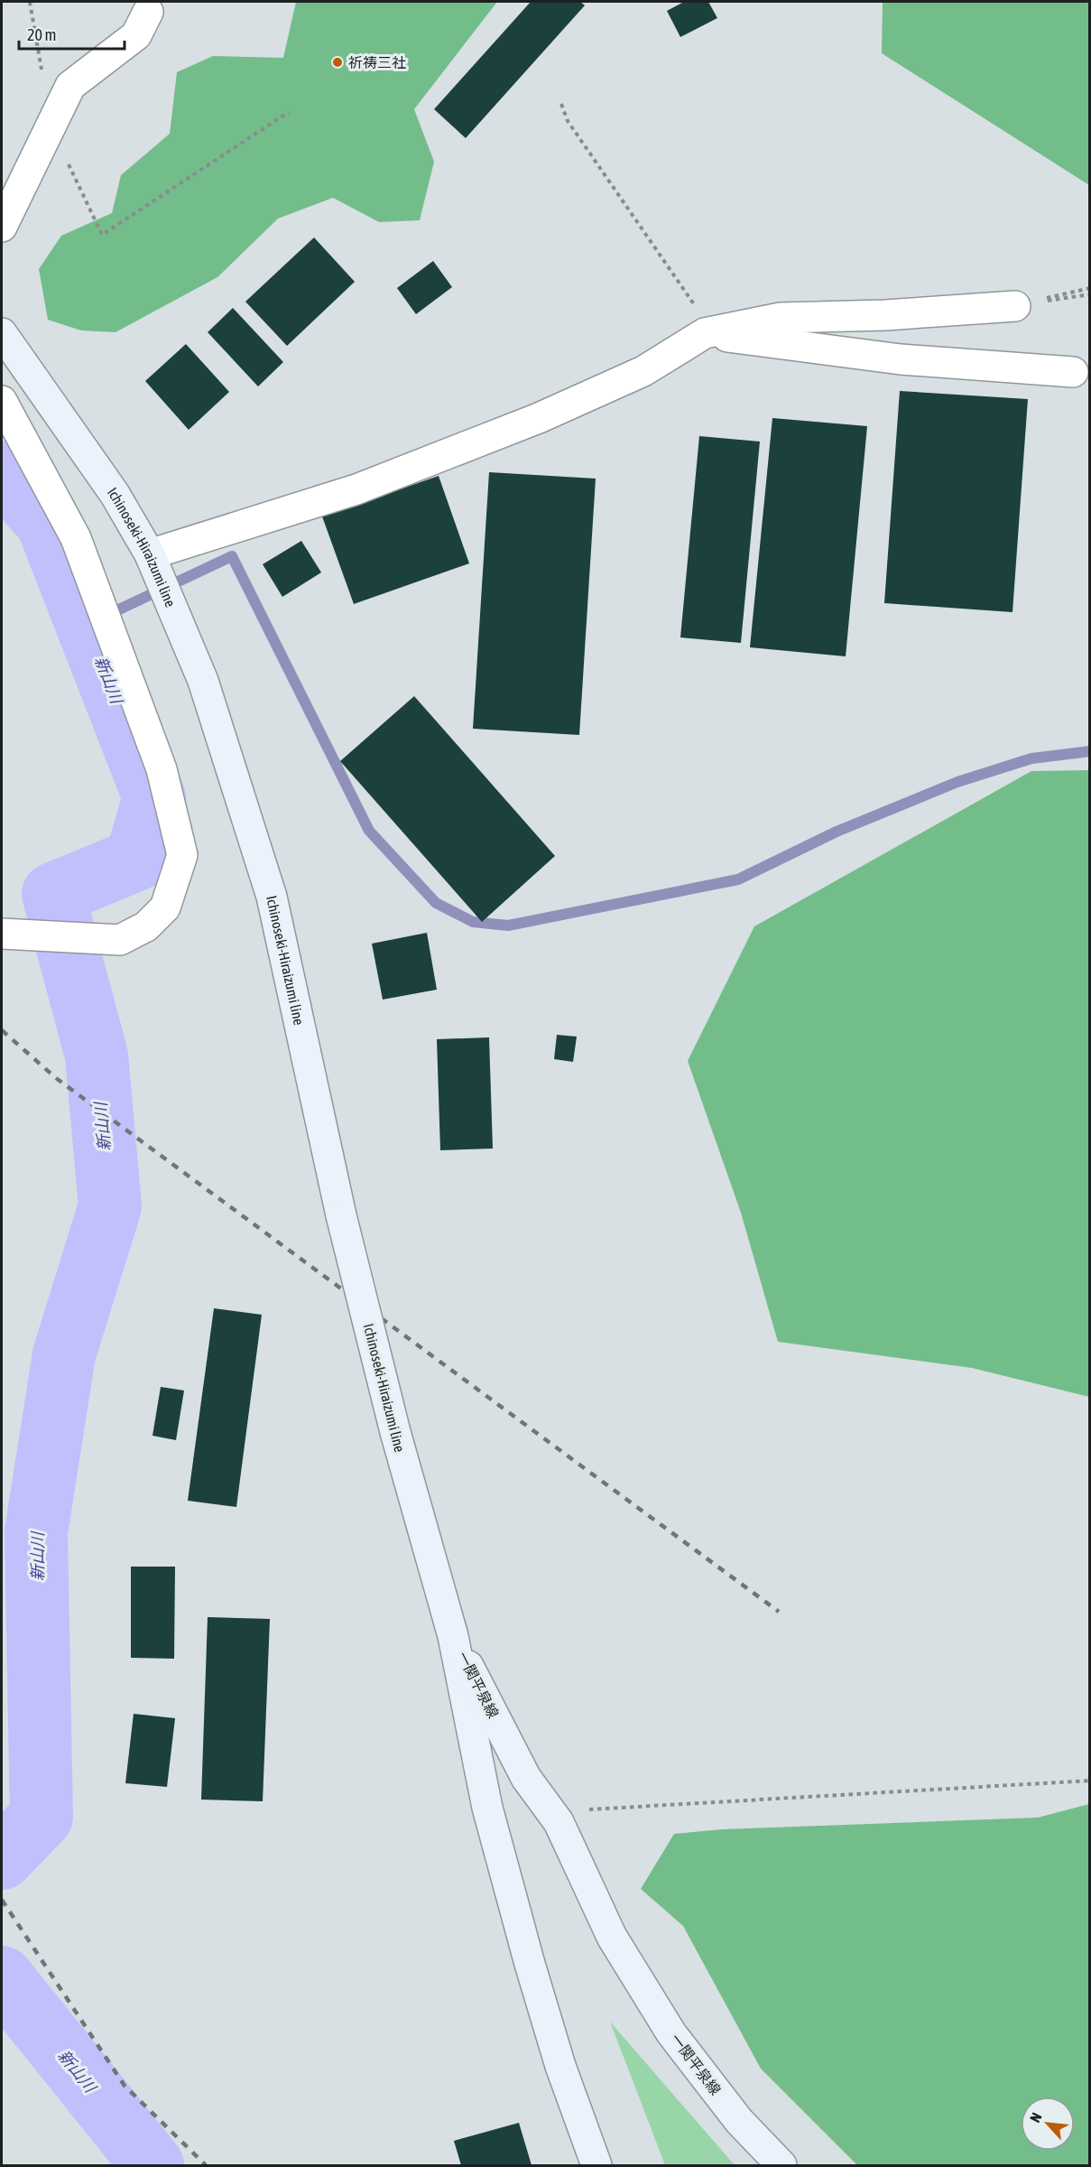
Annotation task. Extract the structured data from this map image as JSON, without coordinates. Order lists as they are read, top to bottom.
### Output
{
  "streets": {
    "main road": ["Ichinoseki-Hiraizumi line", "一関平泉線"]
  },
  "crossings": [
    ["Ichinoseki-Hiraizumi line", "一関平泉線"]
  ],
  "water": ["新山川"],
  "places": ["祈祷三社"],
  "scale_bar": "20 m",
  "north": "top left"
}
